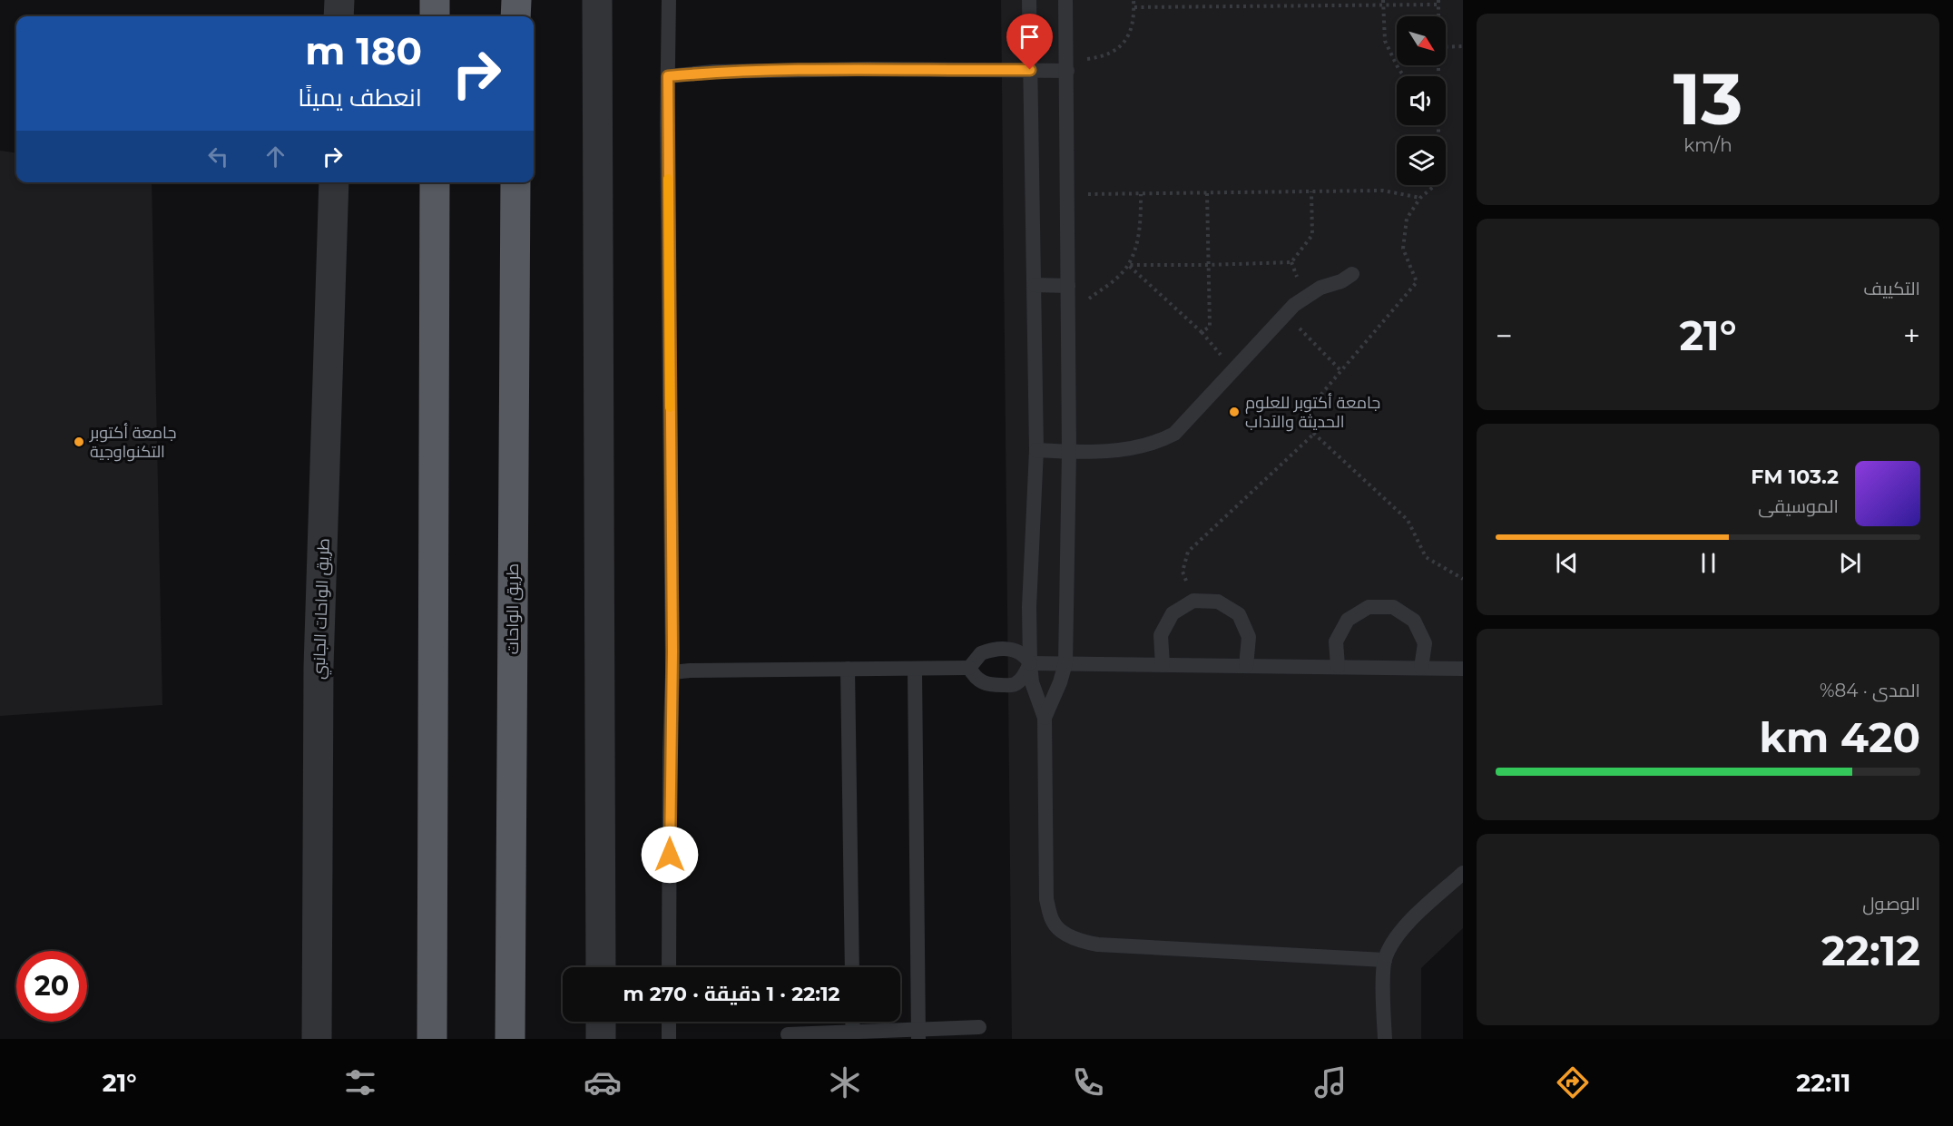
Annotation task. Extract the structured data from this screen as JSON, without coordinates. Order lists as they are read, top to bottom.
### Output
{
  "streets": {
    "highway": ["طريق الواحات"],
    "street": ["طريق الواحات الجانبي"]
  },
  "places": ["جامعة أكتوبر للعلوم الحديثة والآداب", "جامعة أكتوبر التكنواوجية"],
  "north": "bottom right",
  "page": {
    "tile": [
      ["13", "km/h"],
      "التكييف",
      ["المدى · 84%", "420 km"],
      ["الوصول", "22:12"]
    ],
    "turn": ["180 m", "انعطف يمينًا"],
    "heat": ["−", "21°", "+"],
    "song": ["103.2 FM", "الموسيقى"],
    "limit": "20",
    "trip": "22:12 · 1 دقيقة · 270 m",
    "tabs": ["22:11", "21°"]
  }
}
